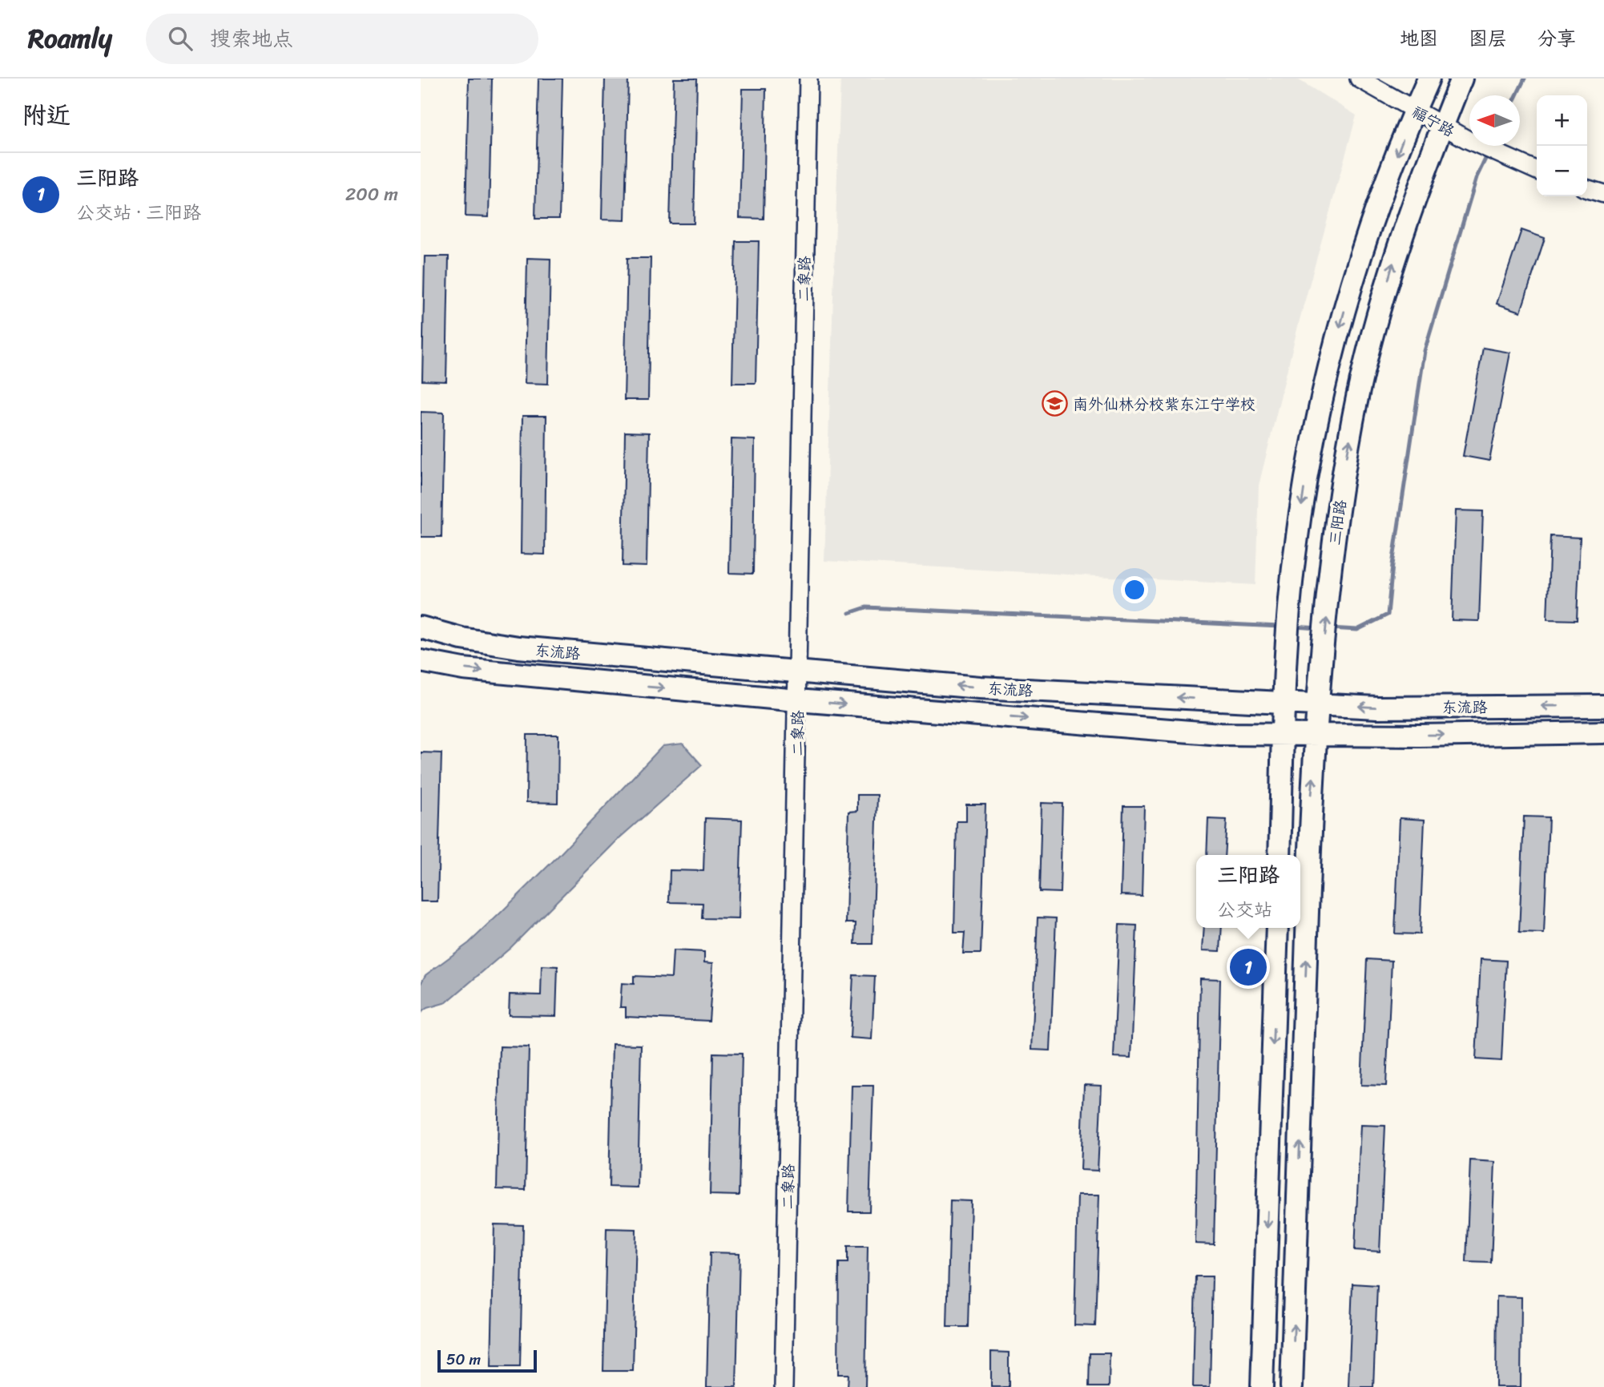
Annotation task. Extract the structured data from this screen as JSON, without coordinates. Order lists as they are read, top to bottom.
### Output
{
  "streets": {
    "main road": ["三阳路", "东流路"],
    "street": ["福宁路", "二象路"]
  },
  "crossings": [
    ["福宁路", "三阳路"],
    ["二象路", "东流路"],
    ["三阳路", "东流路"]
  ],
  "places": {
    "school or university": ["南外仙林分校紫东江宁学校"]
  },
  "scale_bar": "50 m",
  "north": "left",
  "page": {
    "header": "Roamly",
    "search": "搜索地点",
    "nav": ["地图", "图层", "分享"],
    "heading": "附近",
    "map_buttons": ["+", "−"],
    "list": [
      {
        "mark": "1",
        "name": "三阳路",
        "note": "公交站 · 三阳路",
        "value": "200 m"
      }
    ],
    "popup": ["三阳路", "公交站"],
    "pins": "1",
    "scale": "50 m"
  }
}
